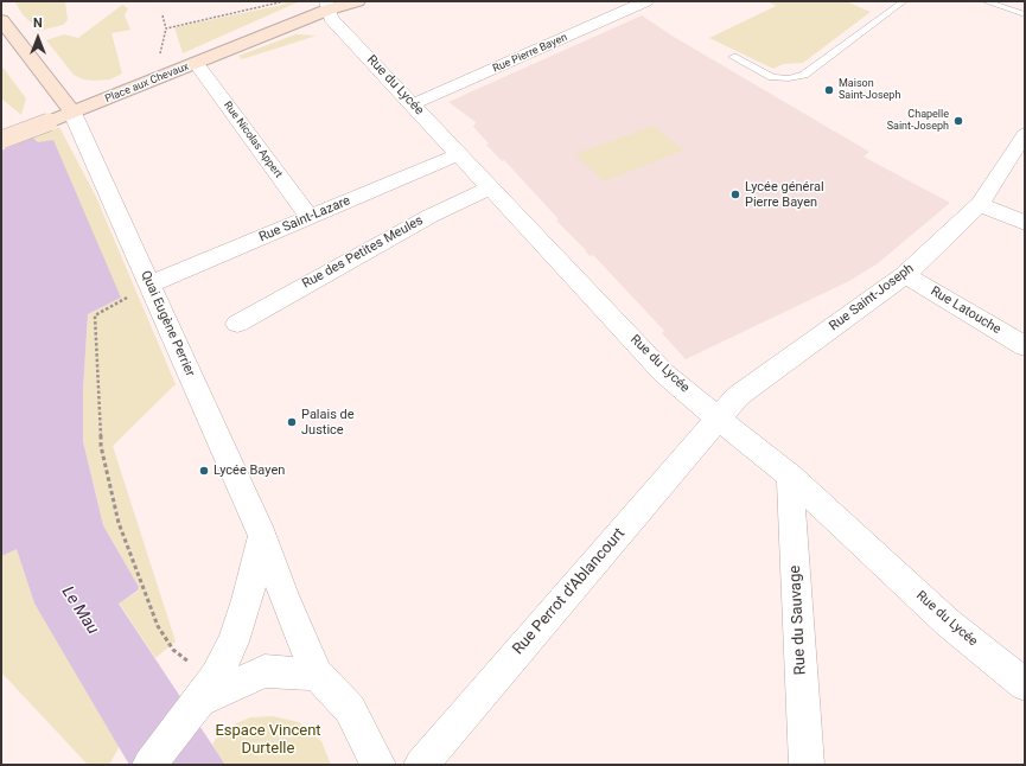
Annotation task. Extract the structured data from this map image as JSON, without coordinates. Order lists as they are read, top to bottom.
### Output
{
  "streets": {
    "main road": ["Place aux Chevaux"],
    "street": [
      "Rue Pierre Bayen",
      "Rue du Lycée",
      "Rue Nicolas Appert",
      "Rue Saint-Lazare",
      "Rue des Petites Meules",
      "Rue Saint-Joseph",
      "Rue Latouche",
      "Quai Eugène Perrier",
      "Rue Perrot d'Ablancourt",
      "Rue du Sauvage"
    ]
  },
  "crossings": [
    ["Rue Pierre Bayen", "Rue du Lycée"],
    ["Place aux Chevaux", "Rue du Lycée"],
    ["Place aux Chevaux", "Rue Nicolas Appert"],
    ["Place aux Chevaux", "Quai Eugène Perrier"],
    ["Rue du Lycée", "Rue Saint-Lazare"],
    ["Rue du Lycée", "Rue des Petites Meules"],
    ["Rue du Lycée", "Rue Saint-Joseph"],
    ["Rue du Lycée", "Rue Perrot d'Ablancourt"],
    ["Rue du Lycée", "Rue du Sauvage"],
    ["Rue Nicolas Appert", "Rue Saint-Lazare"],
    ["Rue Saint-Lazare", "Quai Eugène Perrier"],
    ["Rue Saint-Joseph", "Rue Latouche"],
    ["Rue Saint-Joseph", "Rue Perrot d'Ablancourt"]
  ],
  "water": ["Le Mau"],
  "parks": ["Espace Vincent Durtelle"],
  "places": [
    "Maison Saint-Joseph",
    "Chapelle Saint-Joseph",
    "Lycée général Pierre Bayen",
    "Palais de Justice",
    "Lycée Bayen"
  ],
  "north": "top"
}
